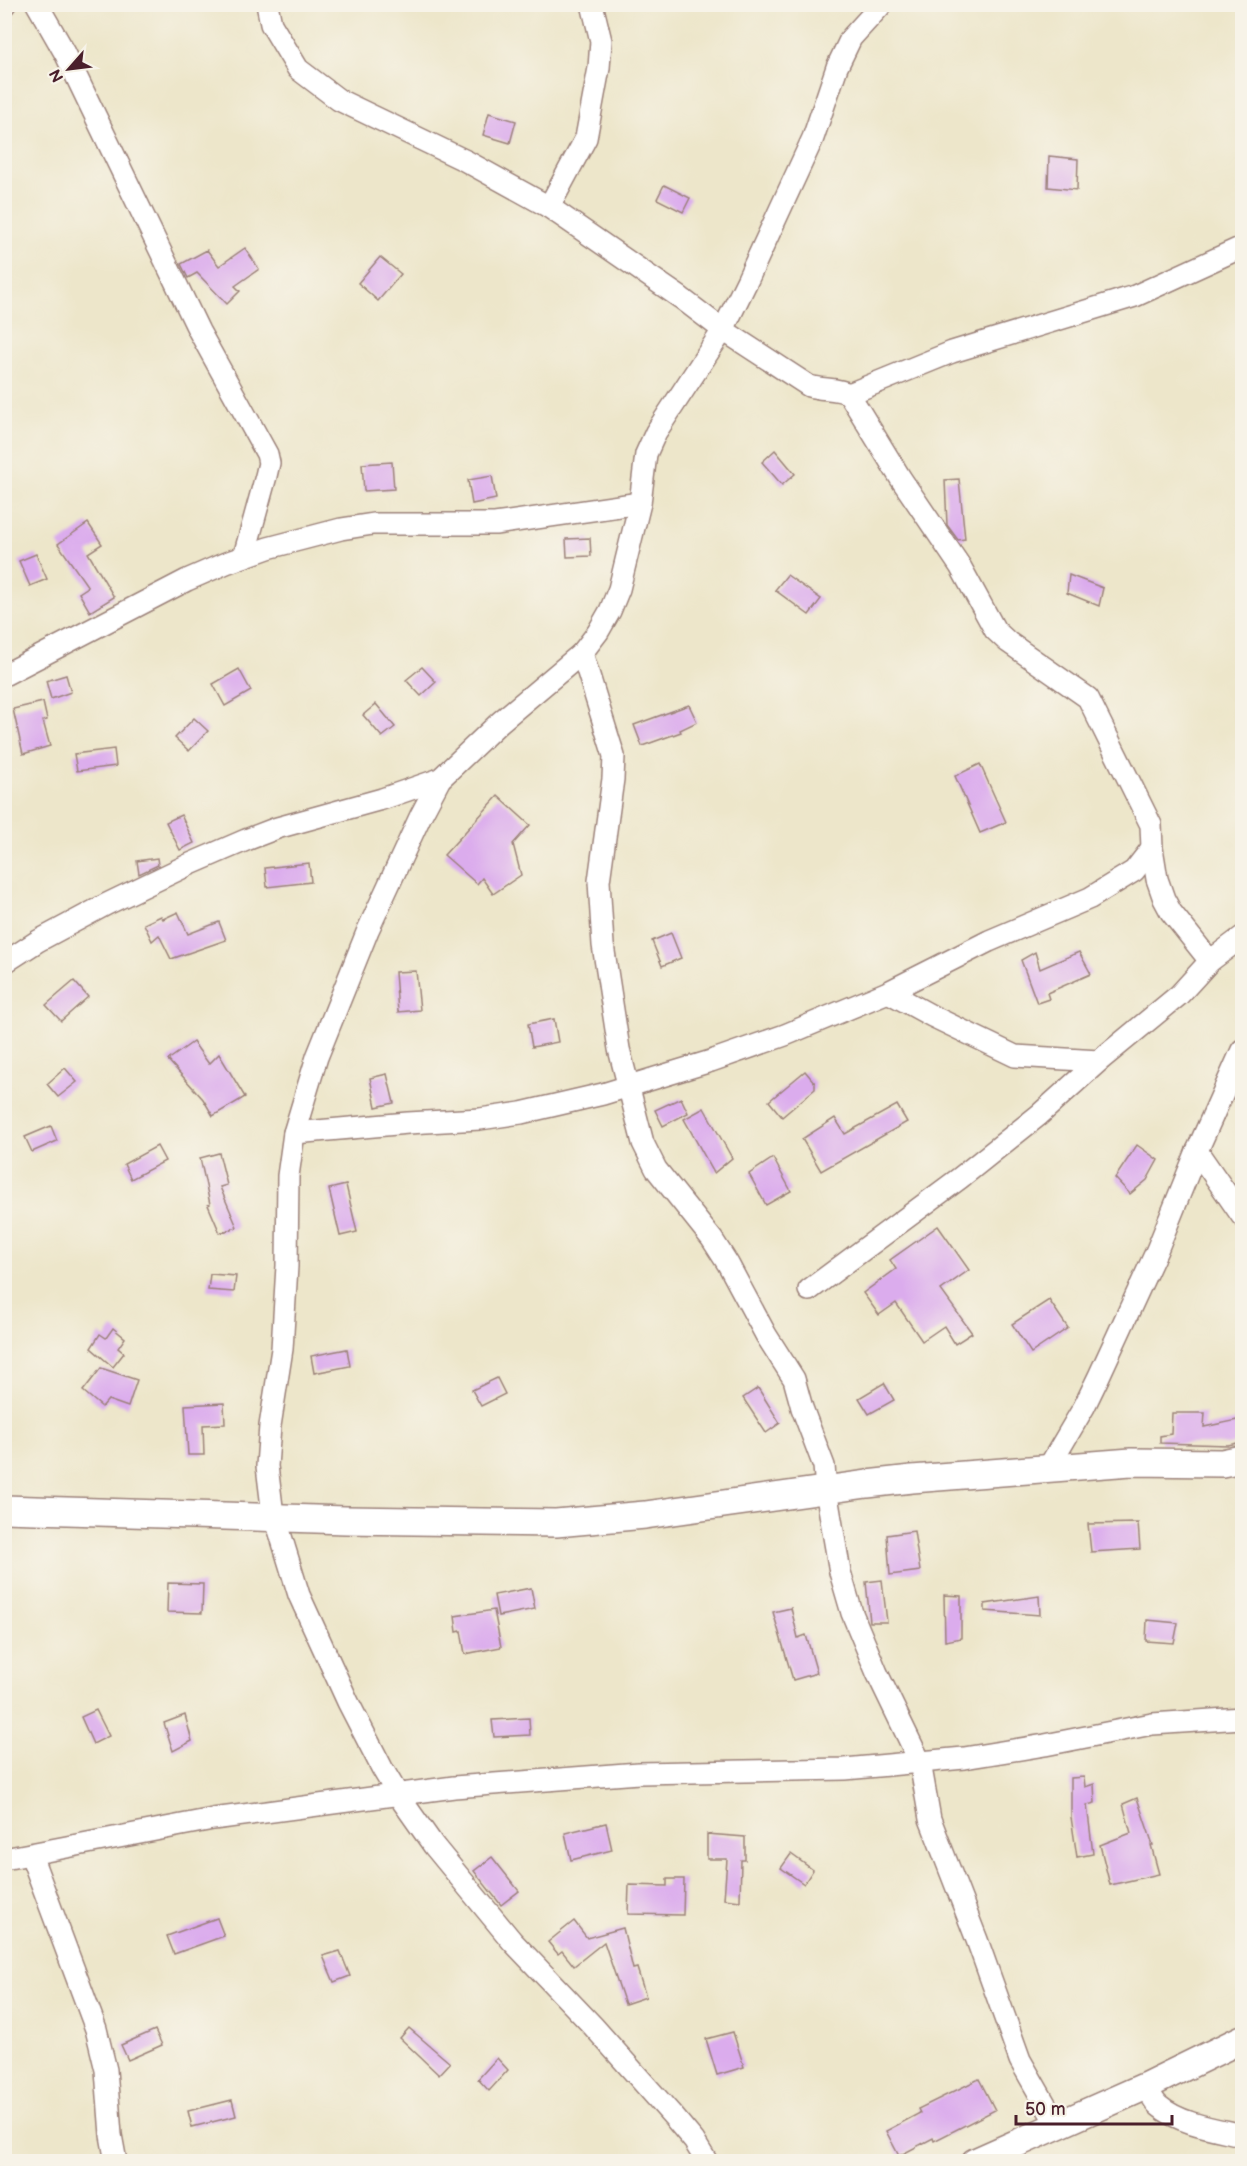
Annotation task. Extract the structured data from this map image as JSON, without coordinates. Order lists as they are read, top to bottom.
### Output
{
  "scale_bar": "50 m",
  "north": "bottom left"
}
